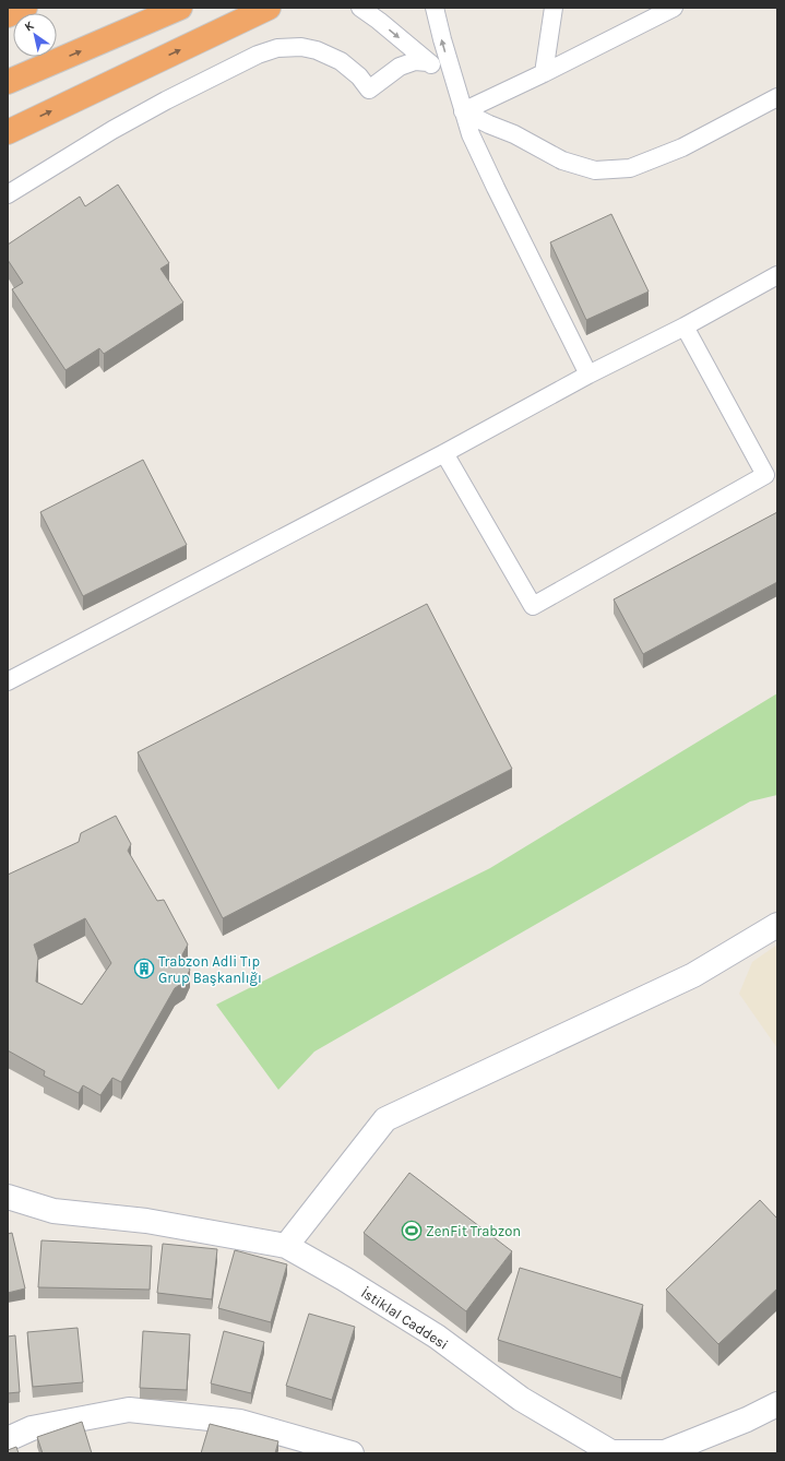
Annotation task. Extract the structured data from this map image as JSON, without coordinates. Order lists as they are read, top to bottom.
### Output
{
  "streets": {
    "street": ["İstiklal Caddesi"]
  },
  "places": {
    "building": ["Trabzon Adli Tıp Grup Başkanlığı"],
    "sports": ["ZenFit Trabzon"]
  },
  "north": "top left"
}
